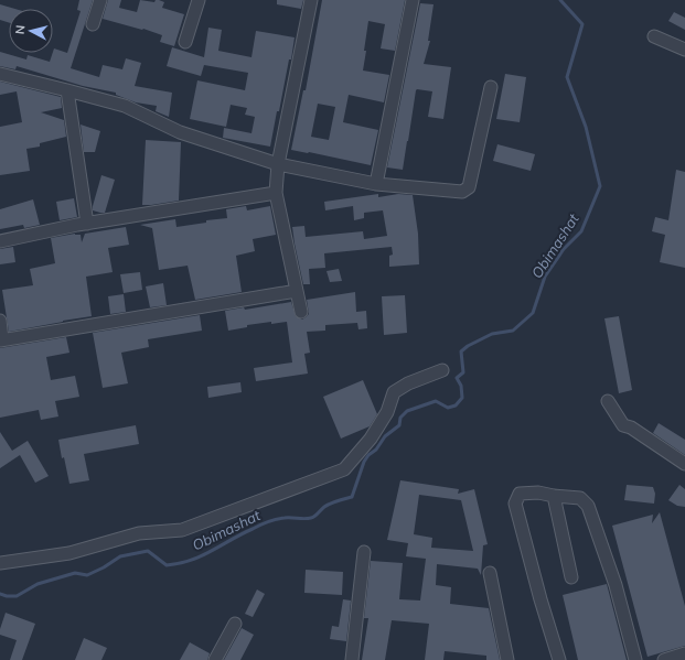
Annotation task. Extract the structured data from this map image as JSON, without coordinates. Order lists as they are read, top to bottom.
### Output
{
  "water": ["Obimashat"],
  "north": "left"
}
